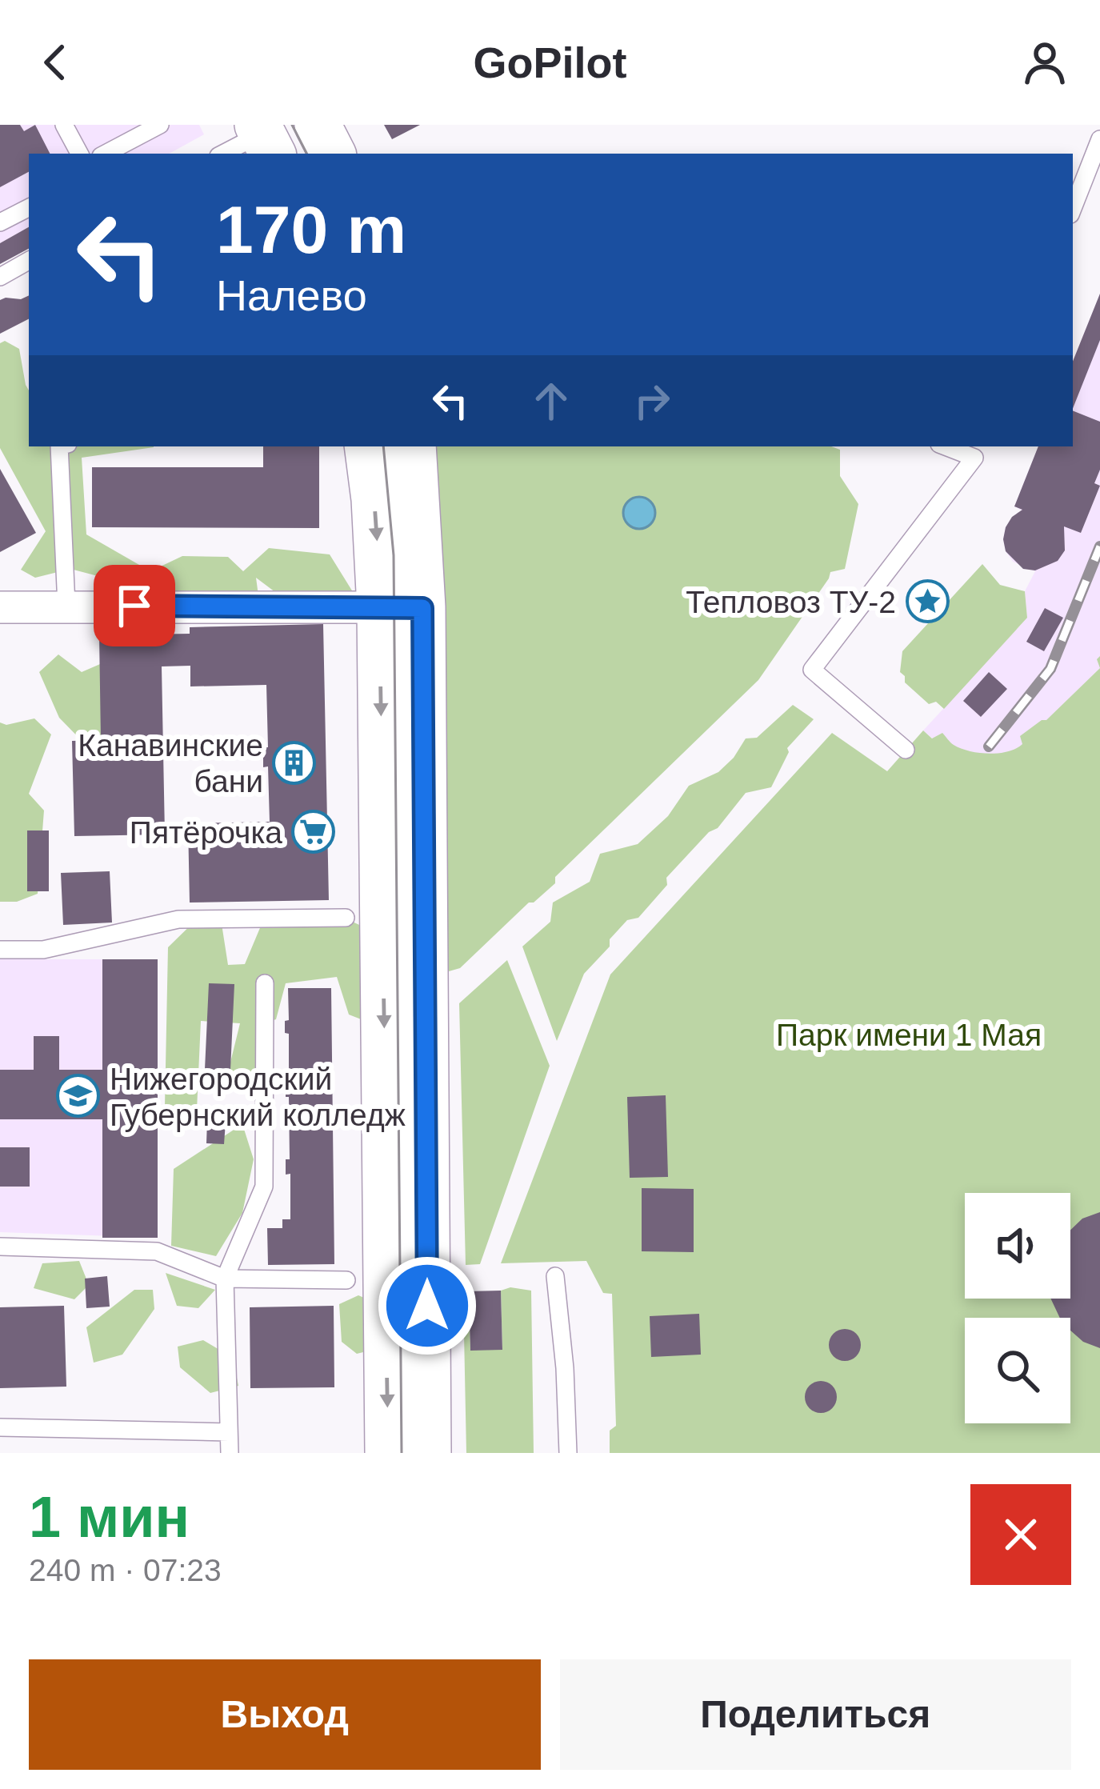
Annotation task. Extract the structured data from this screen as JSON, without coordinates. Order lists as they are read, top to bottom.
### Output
{
  "parks": ["Парк имени 1 Мая"],
  "places": {
    "place": ["Тепловоз ТУ-2"],
    "building": ["Канавинские бани"],
    "supermarket": ["Пятёрочка"],
    "school or university": ["Нижегородский Губернский колледж"]
  },
  "page": {
    "header": "GoPilot",
    "turn": ["170 m", "Налево"],
    "heading": ["1 мин", "240 m · 07:23"],
    "buttons": ["Выход", "Поделиться"]
  }
}
